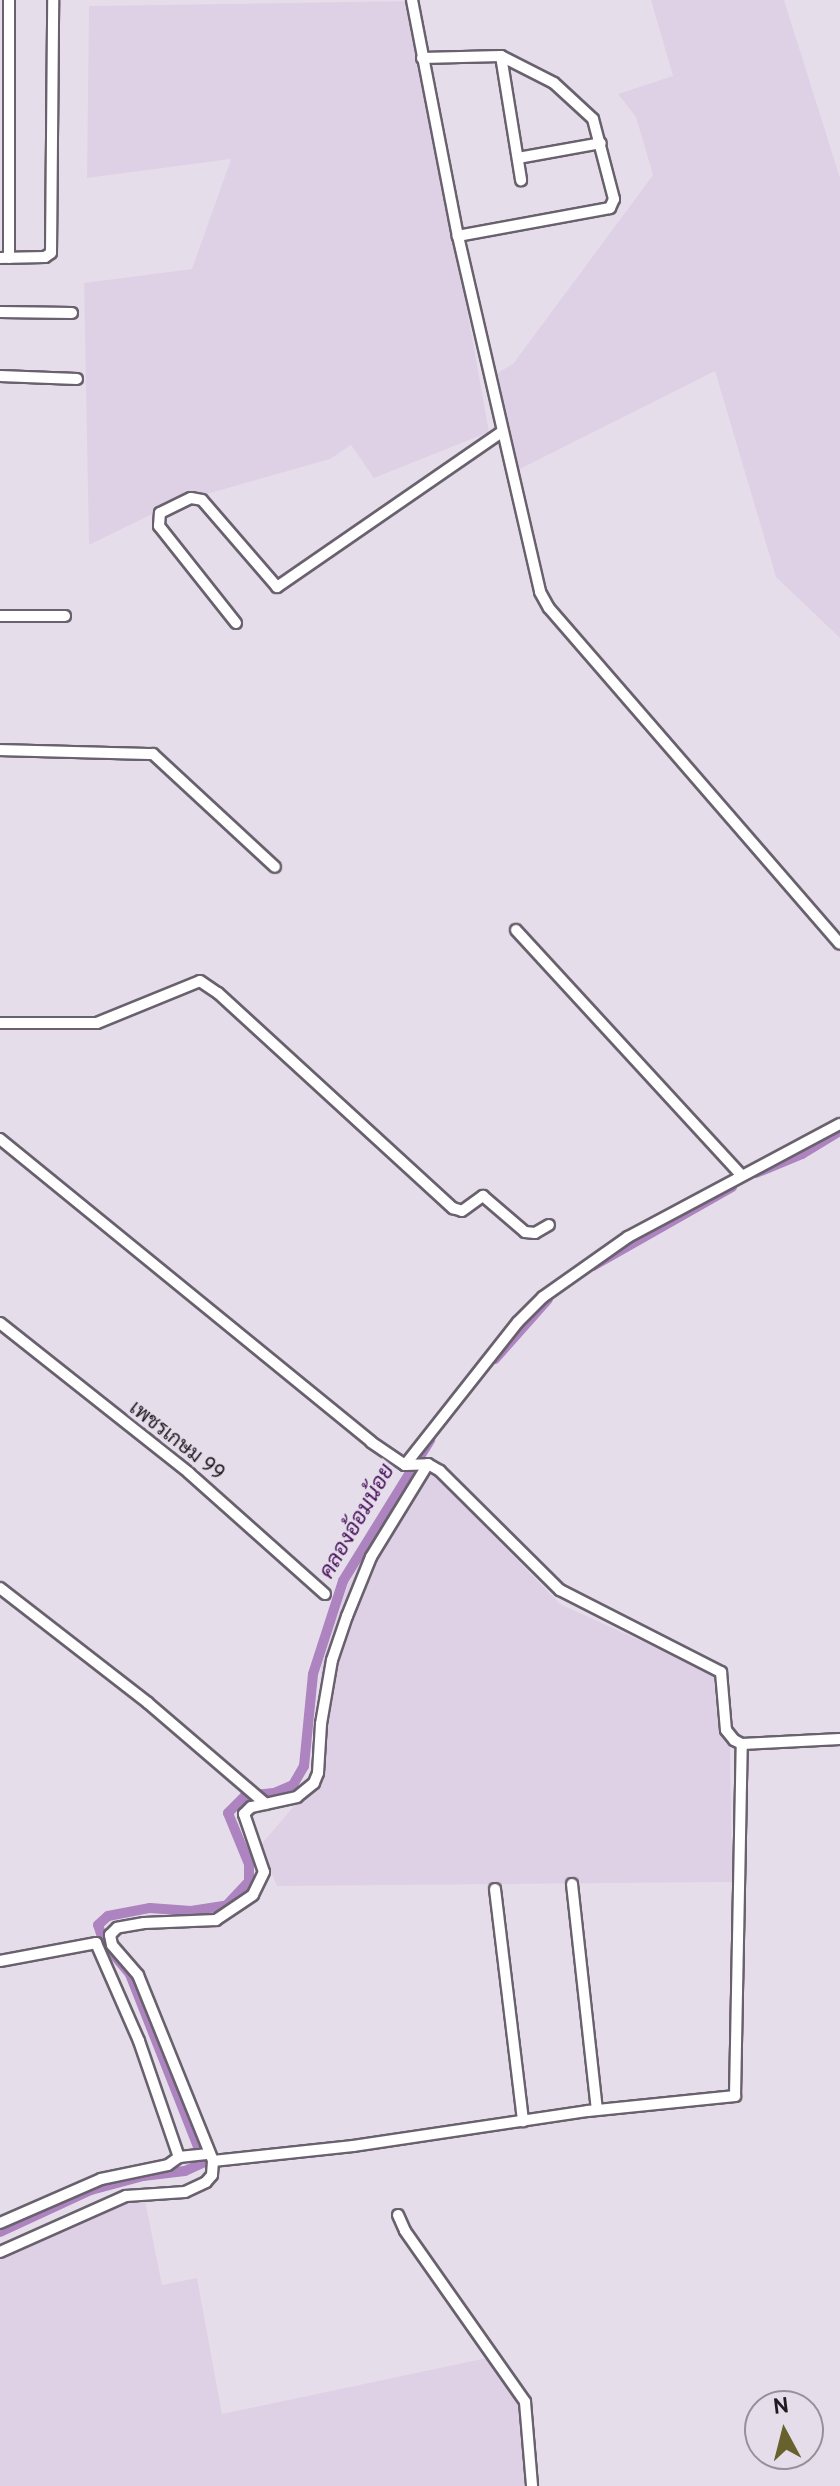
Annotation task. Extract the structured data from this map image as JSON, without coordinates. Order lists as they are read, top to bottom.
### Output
{
  "streets": {
    "street": ["เพชรเกษม 99"]
  },
  "water": ["คลองอ้อมน้อย"],
  "north": "top"
}
